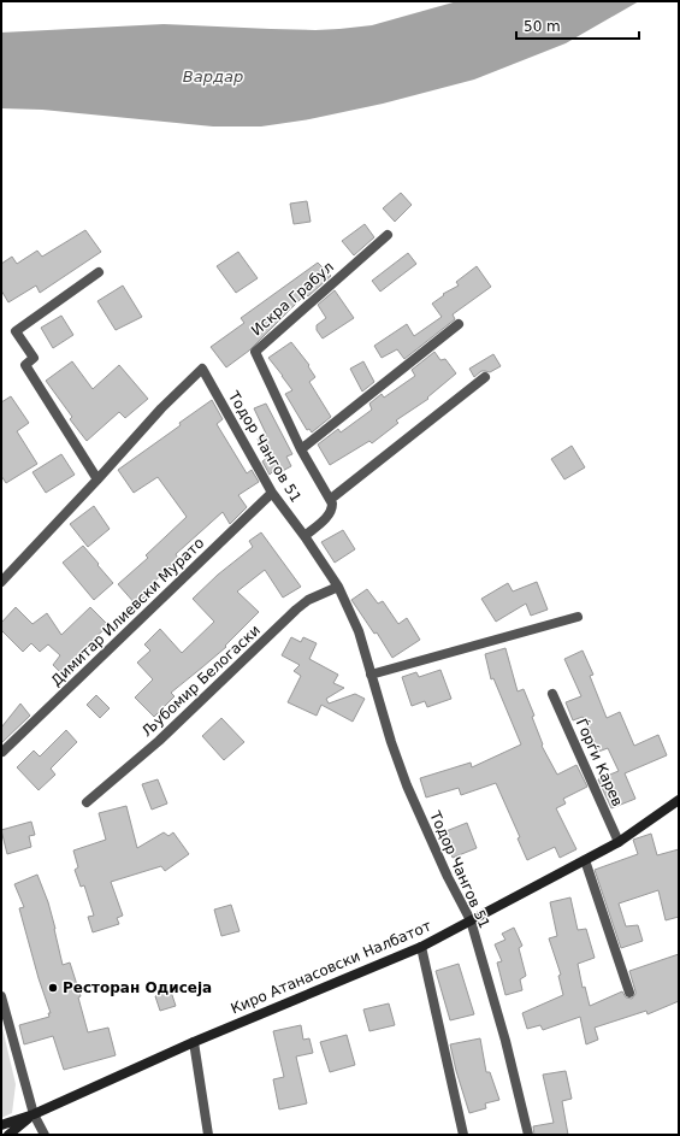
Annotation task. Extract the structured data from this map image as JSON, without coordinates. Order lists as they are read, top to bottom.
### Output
{
  "streets": {
    "street": [
      "Искра Грабул",
      "Тодор Чангов 51",
      "Димитар Илиевски Мурато",
      "Љубомир Белогаски",
      "Ѓорѓи Карев",
      "Киро Атанасовски Налбатот"
    ]
  },
  "crossings": [
    ["Тодор Чангов 51", "Димитар Илиевски Мурато"],
    ["Тодор Чангов 51", "Љубомир Белогаски"],
    ["Тодор Чангов 51", "Киро Атанасовски Налбатот"],
    ["Ѓорѓи Карев", "Киро Атанасовски Налбатот"]
  ],
  "water": ["Вардар"],
  "places": ["Ресторан Одисеја"],
  "scale_bar": "50 m"
}
